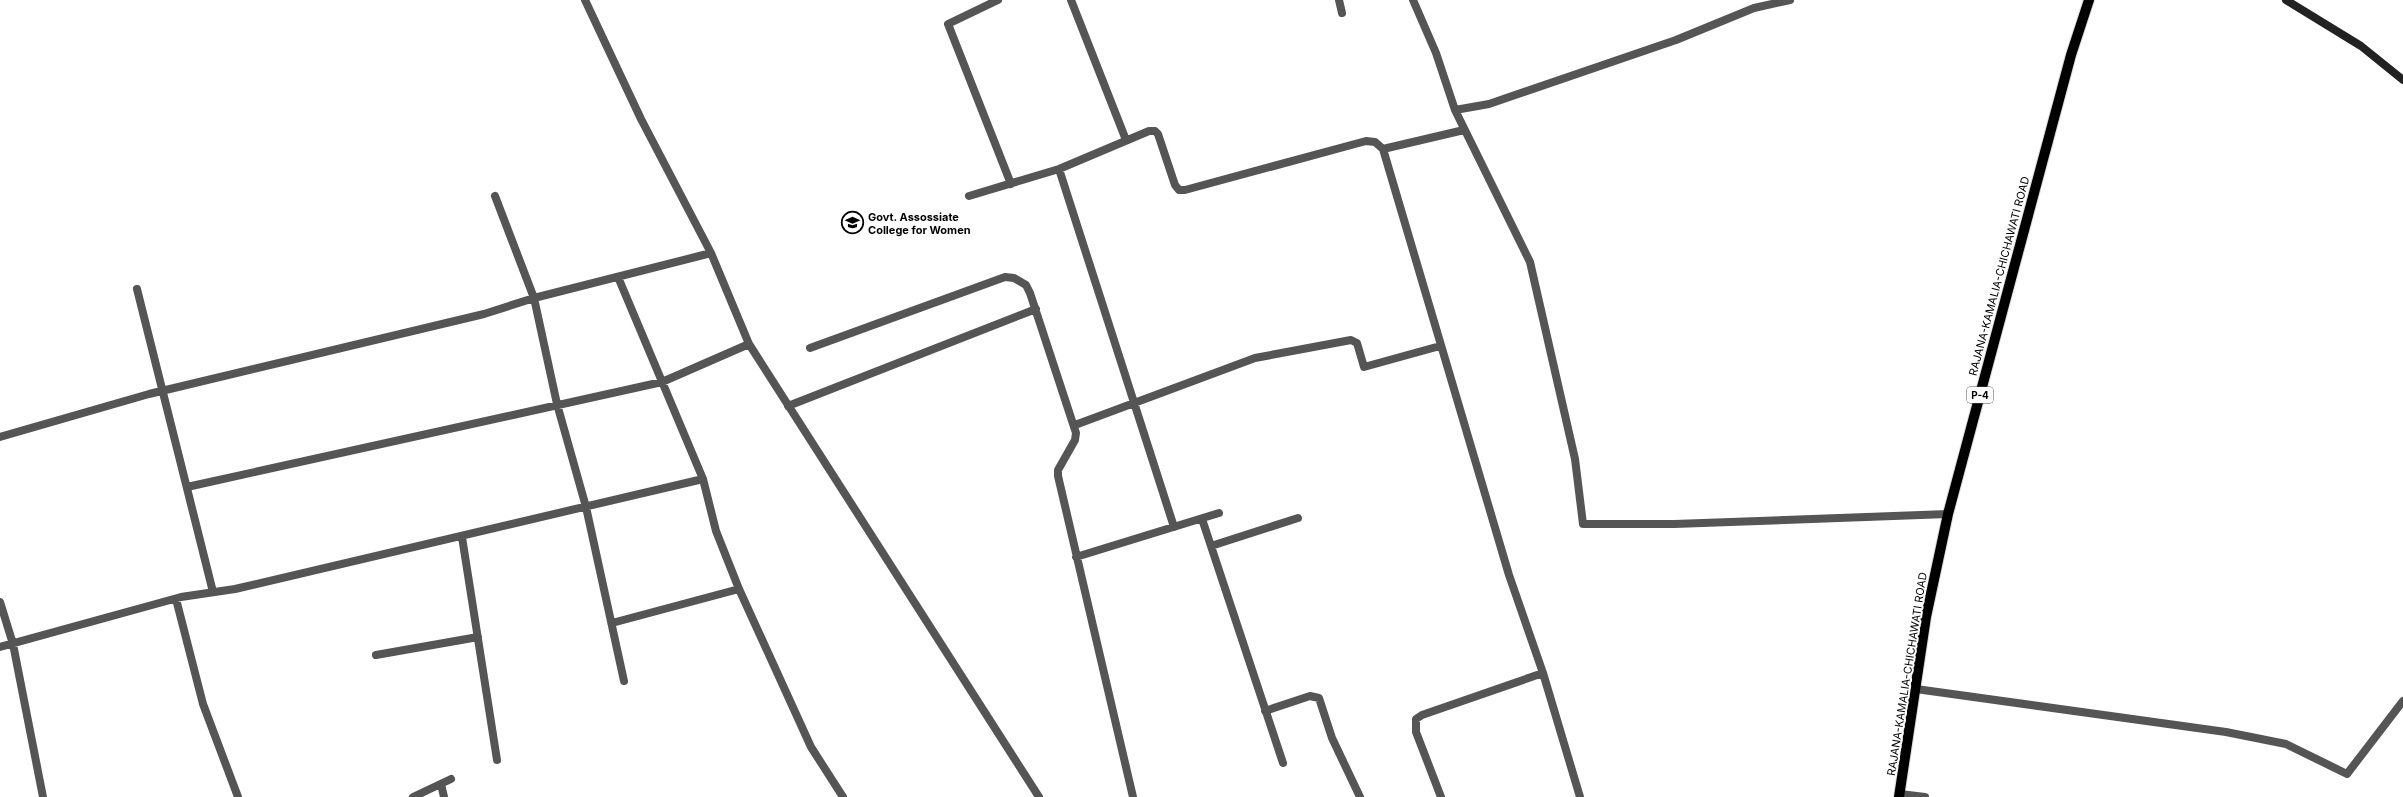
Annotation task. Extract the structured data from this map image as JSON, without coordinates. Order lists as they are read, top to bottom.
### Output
{
  "streets": {
    "main road": ["RAJANA-KAMALIA-CHICHAWATI ROAD", "P-4"]
  },
  "places": {
    "school or university": ["Govt. Assossiate College for Women"]
  }
}
